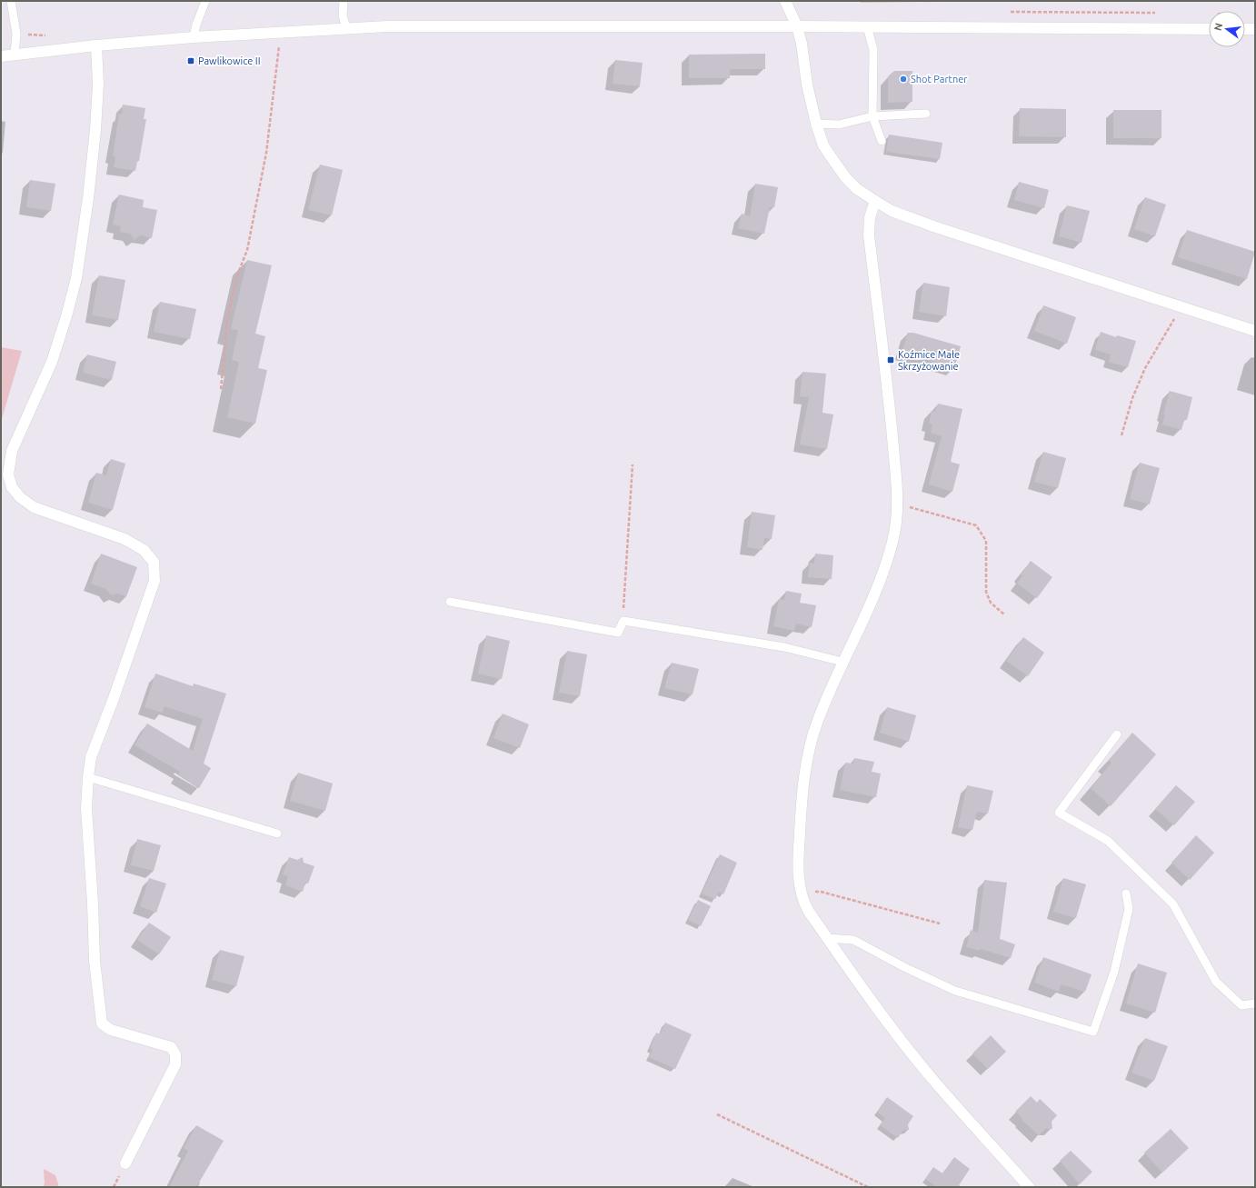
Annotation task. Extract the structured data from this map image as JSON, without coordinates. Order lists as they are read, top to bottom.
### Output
{
  "places": {
    "transit": ["Pawlikowice II", "Koźmice Małe Skrzyżowanie"],
    "other": ["Shot Partner"]
  },
  "north": "left"
}
